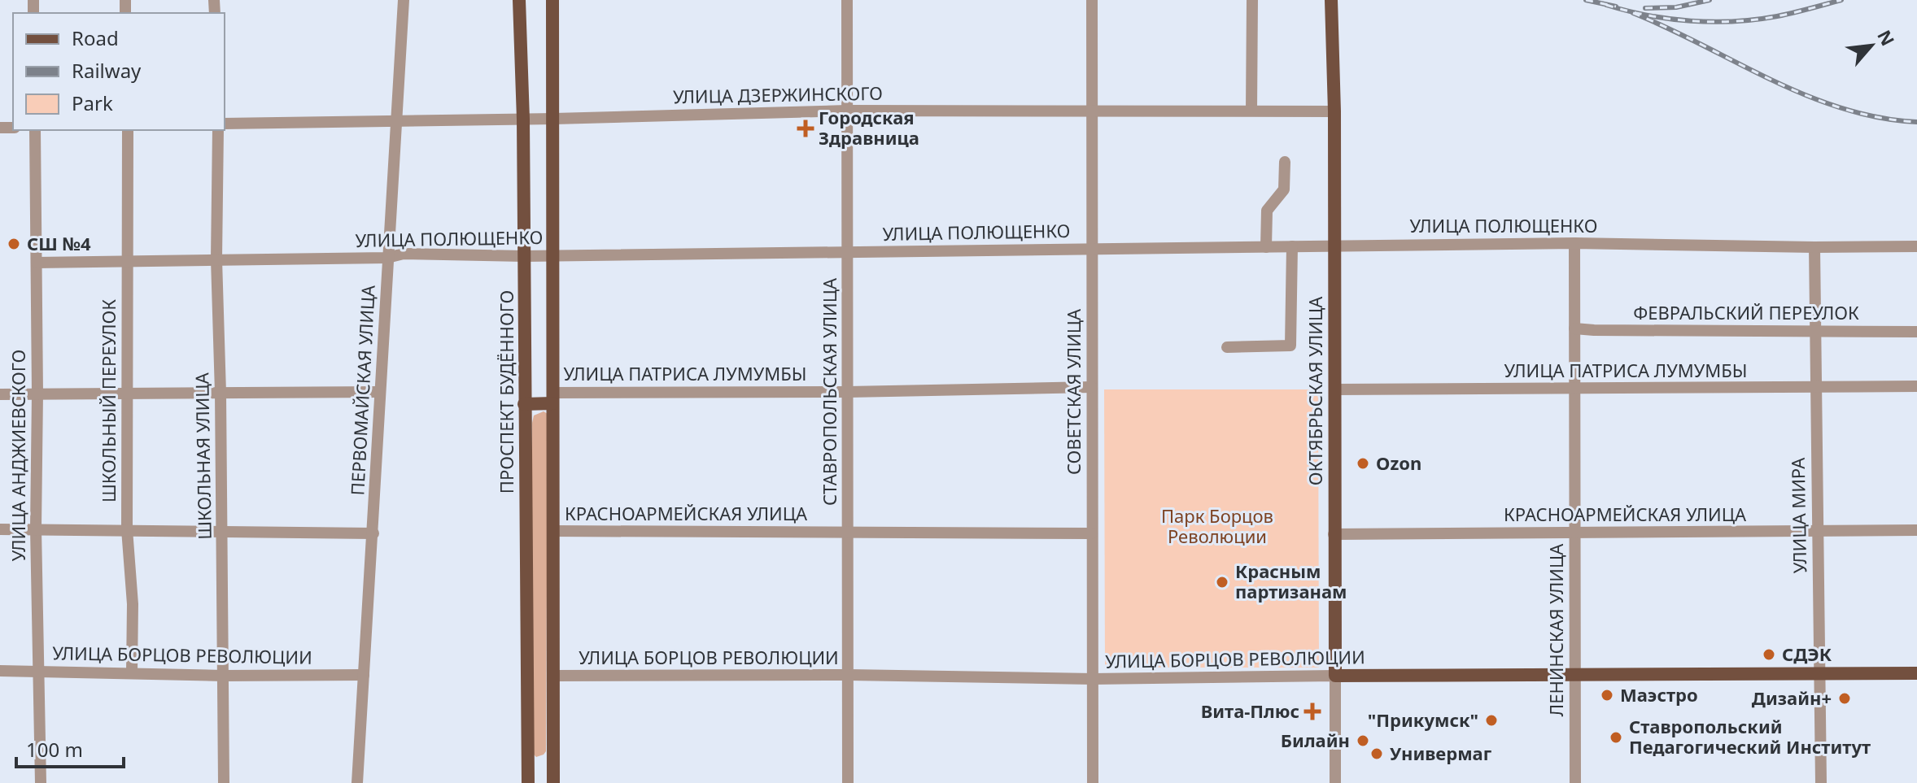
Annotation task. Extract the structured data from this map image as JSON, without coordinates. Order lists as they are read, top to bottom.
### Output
{
  "streets": {
    "main road": ["ОКТЯБРЬСКАЯ УЛИЦА", "ПРОСПЕКТ БУДЁННОГО", "УЛИЦА БОРЦОВ РЕВОЛЮЦИИ"],
    "street": [
      "УЛИЦА ДЗЕРЖИНСКОГО",
      "УЛИЦА ПОЛЮЩЕНКО",
      "ФЕВРАЛЬСКИЙ ПЕРЕУЛОК",
      "УЛИЦА ПАТРИСА ЛУМУМБЫ",
      "ПЕРВОМАЙСКАЯ УЛИЦА",
      "СТАВРОПОЛЬСКАЯ УЛИЦА",
      "СОВЕТСКАЯ УЛИЦА",
      "ШКОЛЬНЫЙ ПЕРЕУЛОК",
      "УЛИЦА АНДЖИЕВСКОГО",
      "ШКОЛЬНАЯ УЛИЦА",
      "КРАСНОАРМЕЙСКАЯ УЛИЦА",
      "УЛИЦА МИРА",
      "ЛЕНИНСКАЯ УЛИЦА"
    ]
  },
  "crossings": [
    ["УЛИЦА ДЗЕРЖИНСКОГО", "ПЕРВОМАЙСКАЯ УЛИЦА"],
    ["УЛИЦА ДЗЕРЖИНСКОГО", "ОКТЯБРЬСКАЯ УЛИЦА"],
    ["УЛИЦА ДЗЕРЖИНСКОГО", "ПРОСПЕКТ БУДЁННОГО"],
    ["УЛИЦА ДЗЕРЖИНСКОГО", "СТАВРОПОЛЬСКАЯ УЛИЦА"],
    ["УЛИЦА ДЗЕРЖИНСКОГО", "СОВЕТСКАЯ УЛИЦА"],
    ["УЛИЦА ПОЛЮЩЕНКО", "ПЕРВОМАЙСКАЯ УЛИЦА"],
    ["УЛИЦА ПОЛЮЩЕНКО", "ОКТЯБРЬСКАЯ УЛИЦА"],
    ["УЛИЦА ПОЛЮЩЕНКО", "ПРОСПЕКТ БУДЁННОГО"],
    ["УЛИЦА ПОЛЮЩЕНКО", "СТАВРОПОЛЬСКАЯ УЛИЦА"],
    ["УЛИЦА ПОЛЮЩЕНКО", "СОВЕТСКАЯ УЛИЦА"],
    ["УЛИЦА ПОЛЮЩЕНКО", "ШКОЛЬНЫЙ ПЕРЕУЛОК"],
    ["УЛИЦА ПОЛЮЩЕНКО", "УЛИЦА АНДЖИЕВСКОГО"],
    ["УЛИЦА ПОЛЮЩЕНКО", "ШКОЛЬНАЯ УЛИЦА"],
    ["УЛИЦА ПОЛЮЩЕНКО", "УЛИЦА МИРА"],
    ["УЛИЦА ПОЛЮЩЕНКО", "ЛЕНИНСКАЯ УЛИЦА"],
    ["ФЕВРАЛЬСКИЙ ПЕРЕУЛОК", "УЛИЦА МИРА"],
    ["ФЕВРАЛЬСКИЙ ПЕРЕУЛОК", "ЛЕНИНСКАЯ УЛИЦА"],
    ["УЛИЦА ПАТРИСА ЛУМУМБЫ", "ОКТЯБРЬСКАЯ УЛИЦА"],
    ["УЛИЦА ПАТРИСА ЛУМУМБЫ", "СТАВРОПОЛЬСКАЯ УЛИЦА"],
    ["УЛИЦА ПАТРИСА ЛУМУМБЫ", "СОВЕТСКАЯ УЛИЦА"],
    ["УЛИЦА ПАТРИСА ЛУМУМБЫ", "УЛИЦА МИРА"],
    ["УЛИЦА ПАТРИСА ЛУМУМБЫ", "ЛЕНИНСКАЯ УЛИЦА"],
    ["ПЕРВОМАЙСКАЯ УЛИЦА", "УЛИЦА БОРЦОВ РЕВОЛЮЦИИ"],
    ["ОКТЯБРЬСКАЯ УЛИЦА", "КРАСНОАРМЕЙСКАЯ УЛИЦА"],
    ["ОКТЯБРЬСКАЯ УЛИЦА", "УЛИЦА БОРЦОВ РЕВОЛЮЦИИ"],
    ["СТАВРОПОЛЬСКАЯ УЛИЦА", "КРАСНОАРМЕЙСКАЯ УЛИЦА"],
    ["СТАВРОПОЛЬСКАЯ УЛИЦА", "УЛИЦА БОРЦОВ РЕВОЛЮЦИИ"],
    ["СОВЕТСКАЯ УЛИЦА", "КРАСНОАРМЕЙСКАЯ УЛИЦА"],
    ["СОВЕТСКАЯ УЛИЦА", "УЛИЦА БОРЦОВ РЕВОЛЮЦИИ"],
    ["ШКОЛЬНЫЙ ПЕРЕУЛОК", "УЛИЦА БОРЦОВ РЕВОЛЮЦИИ"],
    ["УЛИЦА АНДЖИЕВСКОГО", "УЛИЦА БОРЦОВ РЕВОЛЮЦИИ"],
    ["ШКОЛЬНАЯ УЛИЦА", "УЛИЦА БОРЦОВ РЕВОЛЮЦИИ"],
    ["КРАСНОАРМЕЙСКАЯ УЛИЦА", "УЛИЦА МИРА"],
    ["КРАСНОАРМЕЙСКАЯ УЛИЦА", "ЛЕНИНСКАЯ УЛИЦА"],
    ["УЛИЦА МИРА", "УЛИЦА БОРЦОВ РЕВОЛЮЦИИ"],
    ["ЛЕНИНСКАЯ УЛИЦА", "УЛИЦА БОРЦОВ РЕВОЛЮЦИИ"]
  ],
  "parks": ["Парк Борцов Революции"],
  "places": {
    "health": ["Городская Здравница", "Вита-Плюс"],
    "other": [
      "СШ №4",
      "Ozon",
      "Красным партизанам",
      "СДЭК",
      "Маэстро",
      "Дизайн+",
      "\"Прикумск\"",
      "Ставропольский Педагогический Институт",
      "Билайн",
      "Универмаг"
    ]
  },
  "legend": ["Road", "Railway", "Park"],
  "scale_bar": "100 m",
  "north": "top right"
}
